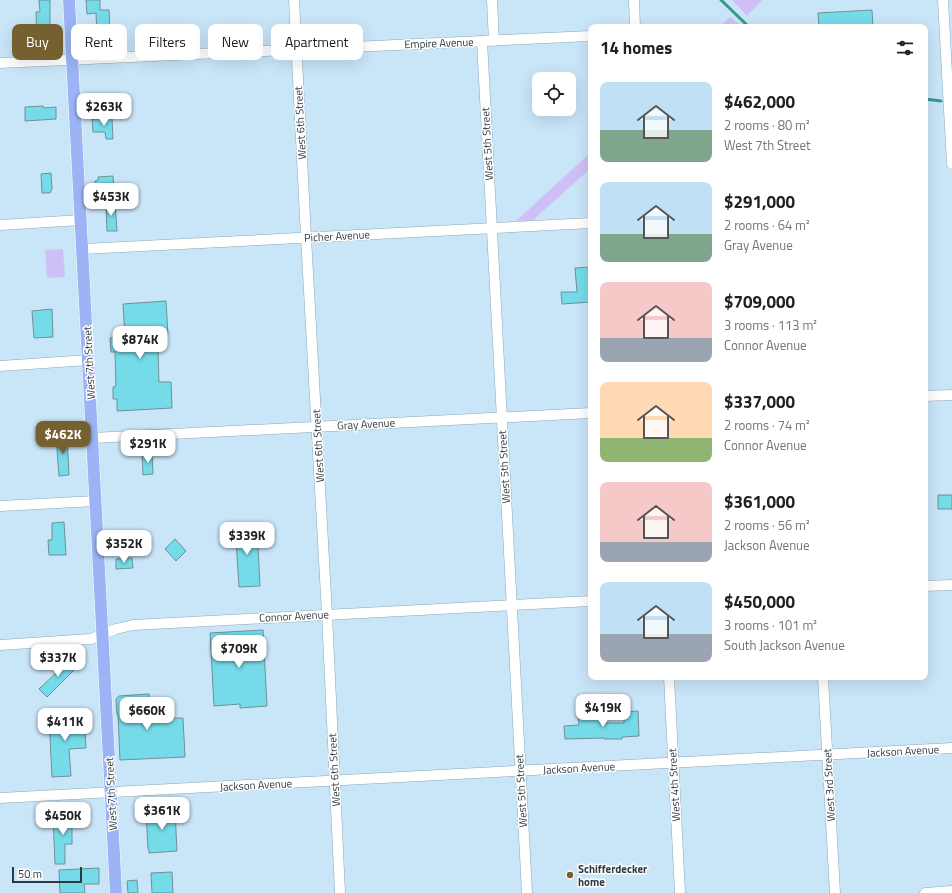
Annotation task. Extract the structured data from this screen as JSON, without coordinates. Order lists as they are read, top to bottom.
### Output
{
  "streets": {
    "main road": ["West 7th Street"],
    "street": [
      "Empire Avenue",
      "West 6th Street",
      "West 5th Street",
      "Picher Avenue",
      "Gray Avenue",
      "Connor Avenue",
      "Jackson Avenue",
      "West 4th Street",
      "West 3rd Street"
    ]
  },
  "crossings": [
    ["Empire Avenue", "West 5th Street"],
    ["Empire Avenue", "West 7th Street"],
    ["West 6th Street", "Picher Avenue"],
    ["West 6th Street", "Gray Avenue"],
    ["West 6th Street", "Connor Avenue"],
    ["West 6th Street", "Jackson Avenue"],
    ["West 5th Street", "Picher Avenue"],
    ["West 5th Street", "Gray Avenue"],
    ["West 5th Street", "Connor Avenue"],
    ["West 5th Street", "Jackson Avenue"],
    ["Picher Avenue", "West 7th Street"],
    ["West 7th Street", "Gray Avenue"],
    ["West 7th Street", "Connor Avenue"],
    ["West 7th Street", "Jackson Avenue"],
    ["Jackson Avenue", "West 4th Street"],
    ["Jackson Avenue", "West 3rd Street"]
  ],
  "places": ["Schifferdecker home"],
  "scale_bar": "50 m",
  "page": {
    "chip": [
      "Buy",
      "Rent",
      "Filters",
      "New",
      "Apartment"
    ],
    "heading": "14 homes",
    "list": [
      {
        "name": "$462,000",
        "note": "2 rooms · 80 m² · West 7th Street"
      },
      {
        "name": "$291,000",
        "note": "2 rooms · 64 m² · Gray Avenue"
      },
      {
        "name": "$709,000",
        "note": "3 rooms · 113 m² · Connor Avenue"
      },
      {
        "name": "$337,000",
        "note": "2 rooms · 74 m² · Connor Avenue"
      },
      {
        "name": "$361,000",
        "note": "2 rooms · 56 m² · Jackson Avenue"
      },
      {
        "name": "$450,000",
        "note": "3 rooms · 101 m² · South Jackson Avenue"
      }
    ],
    "price": [
      "$263K",
      "$453K",
      "$874K",
      "$462K",
      "$291K",
      "$339K",
      "$352K",
      "$709K",
      "$337K",
      "$419K",
      "$660K",
      "$411K",
      "$361K",
      "$450K"
    ],
    "scale": "50 m"
  }
}
